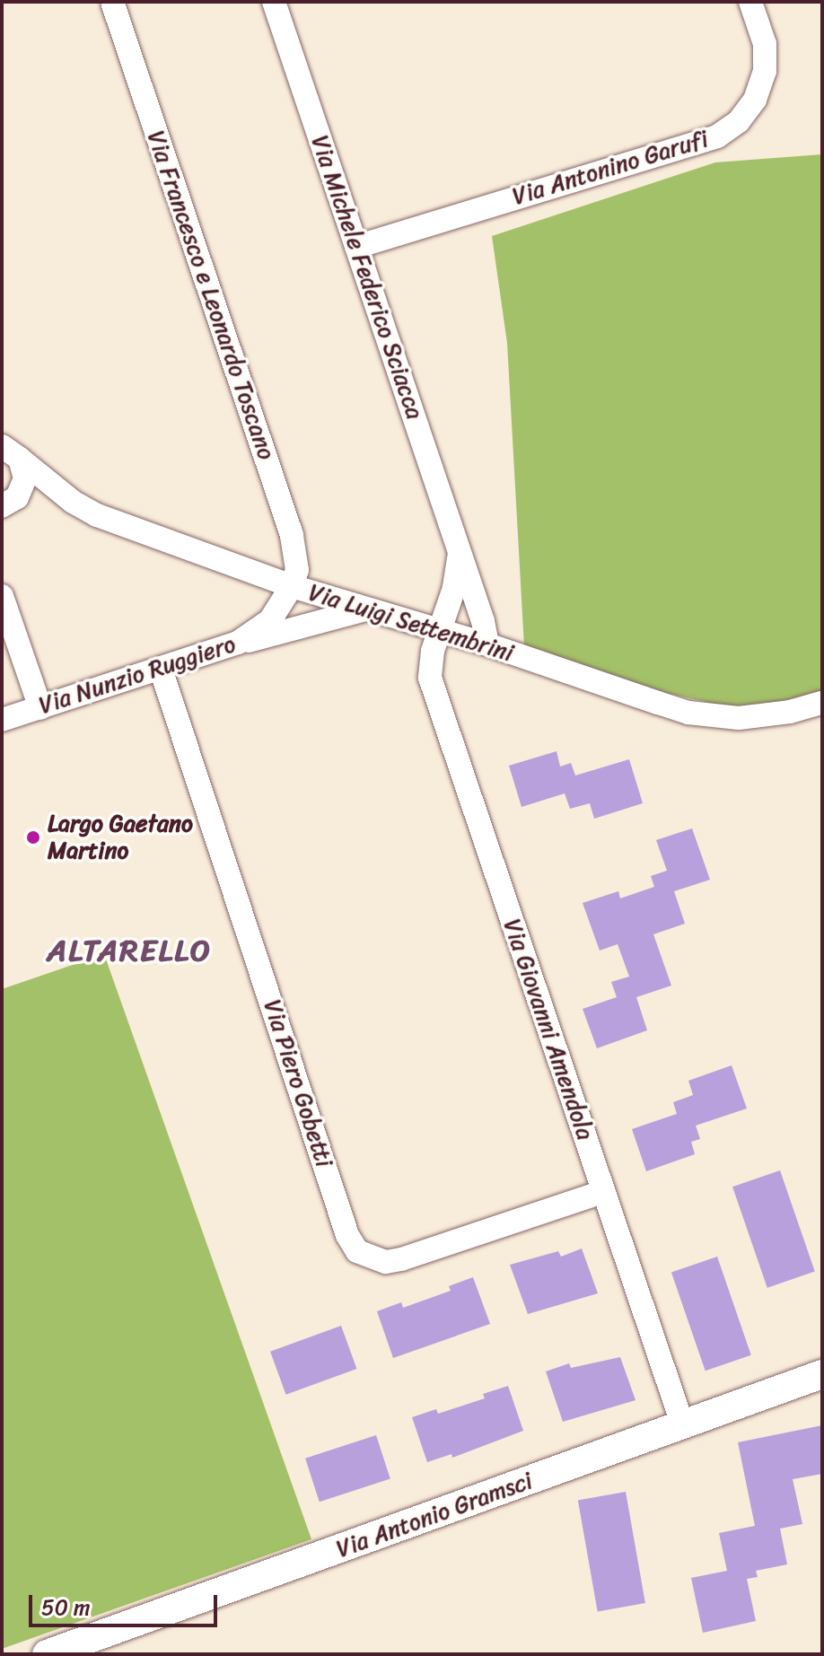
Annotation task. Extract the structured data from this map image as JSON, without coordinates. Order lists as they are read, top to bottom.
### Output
{
  "streets": {
    "street": [
      "Via Antonino Garufi",
      "Via Michele Federico Sciacca",
      "Via Francesco e Leonardo Toscano",
      "Via Luigi Settembrini",
      "Via Nunzio Ruggiero",
      "Via Giovanni Amendola",
      "Via Piero Gobetti",
      "Via Antonio Gramsci"
    ]
  },
  "crossings": [
    ["Via Antonino Garufi", "Via Michele Federico Sciacca"],
    ["Via Michele Federico Sciacca", "Via Luigi Settembrini"],
    ["Via Michele Federico Sciacca", "Via Giovanni Amendola"],
    ["Via Francesco e Leonardo Toscano", "Via Luigi Settembrini"],
    ["Via Francesco e Leonardo Toscano", "Via Nunzio Ruggiero"],
    ["Via Luigi Settembrini", "Via Nunzio Ruggiero"],
    ["Via Luigi Settembrini", "Via Giovanni Amendola"],
    ["Via Nunzio Ruggiero", "Via Piero Gobetti"],
    ["Via Giovanni Amendola", "Via Piero Gobetti"],
    ["Via Giovanni Amendola", "Via Antonio Gramsci"]
  ],
  "districts": ["ALTARELLO"],
  "places": ["Largo Gaetano Martino"],
  "scale_bar": "50 m"
}
